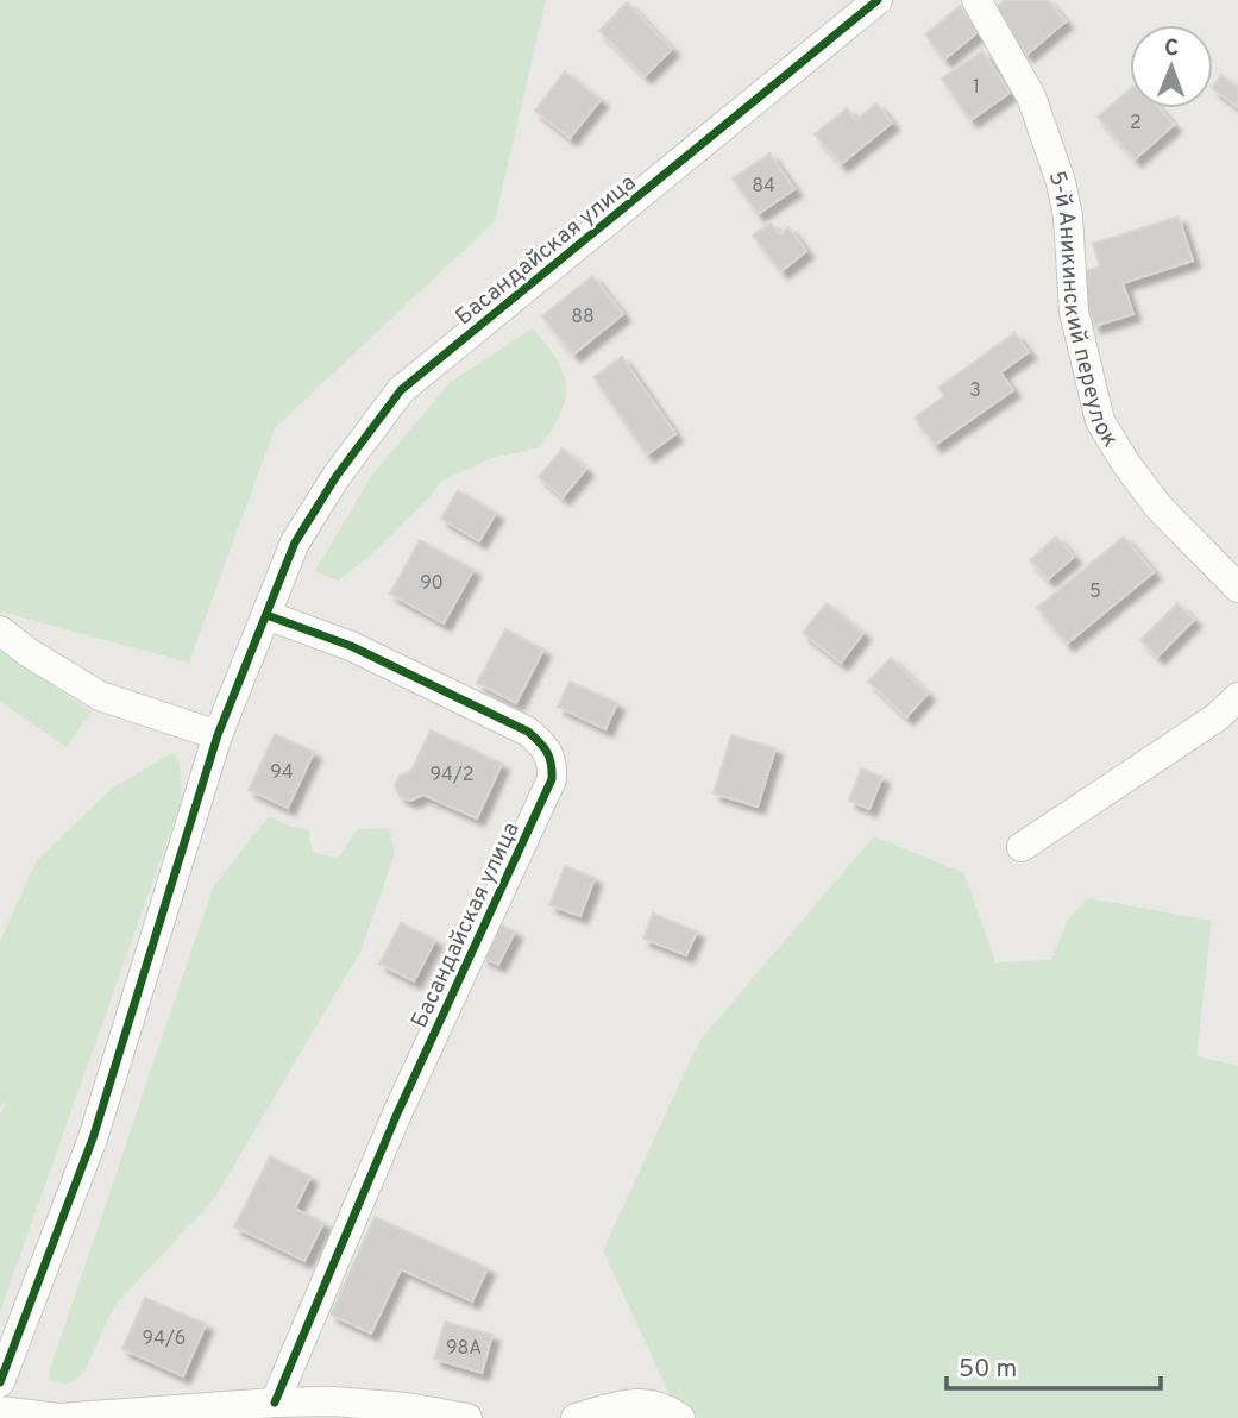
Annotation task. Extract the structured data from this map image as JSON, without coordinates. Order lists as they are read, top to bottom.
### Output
{
  "streets": {
    "street": ["Басандайская улица", "5-й Аникинский переулок"]
  },
  "house_numbers": [
    "1",
    "2",
    "84",
    "88",
    "3",
    "90",
    "5",
    "94",
    "94/2",
    "94/6",
    "98А"
  ],
  "scale_bar": "50 m",
  "north": "top"
}
